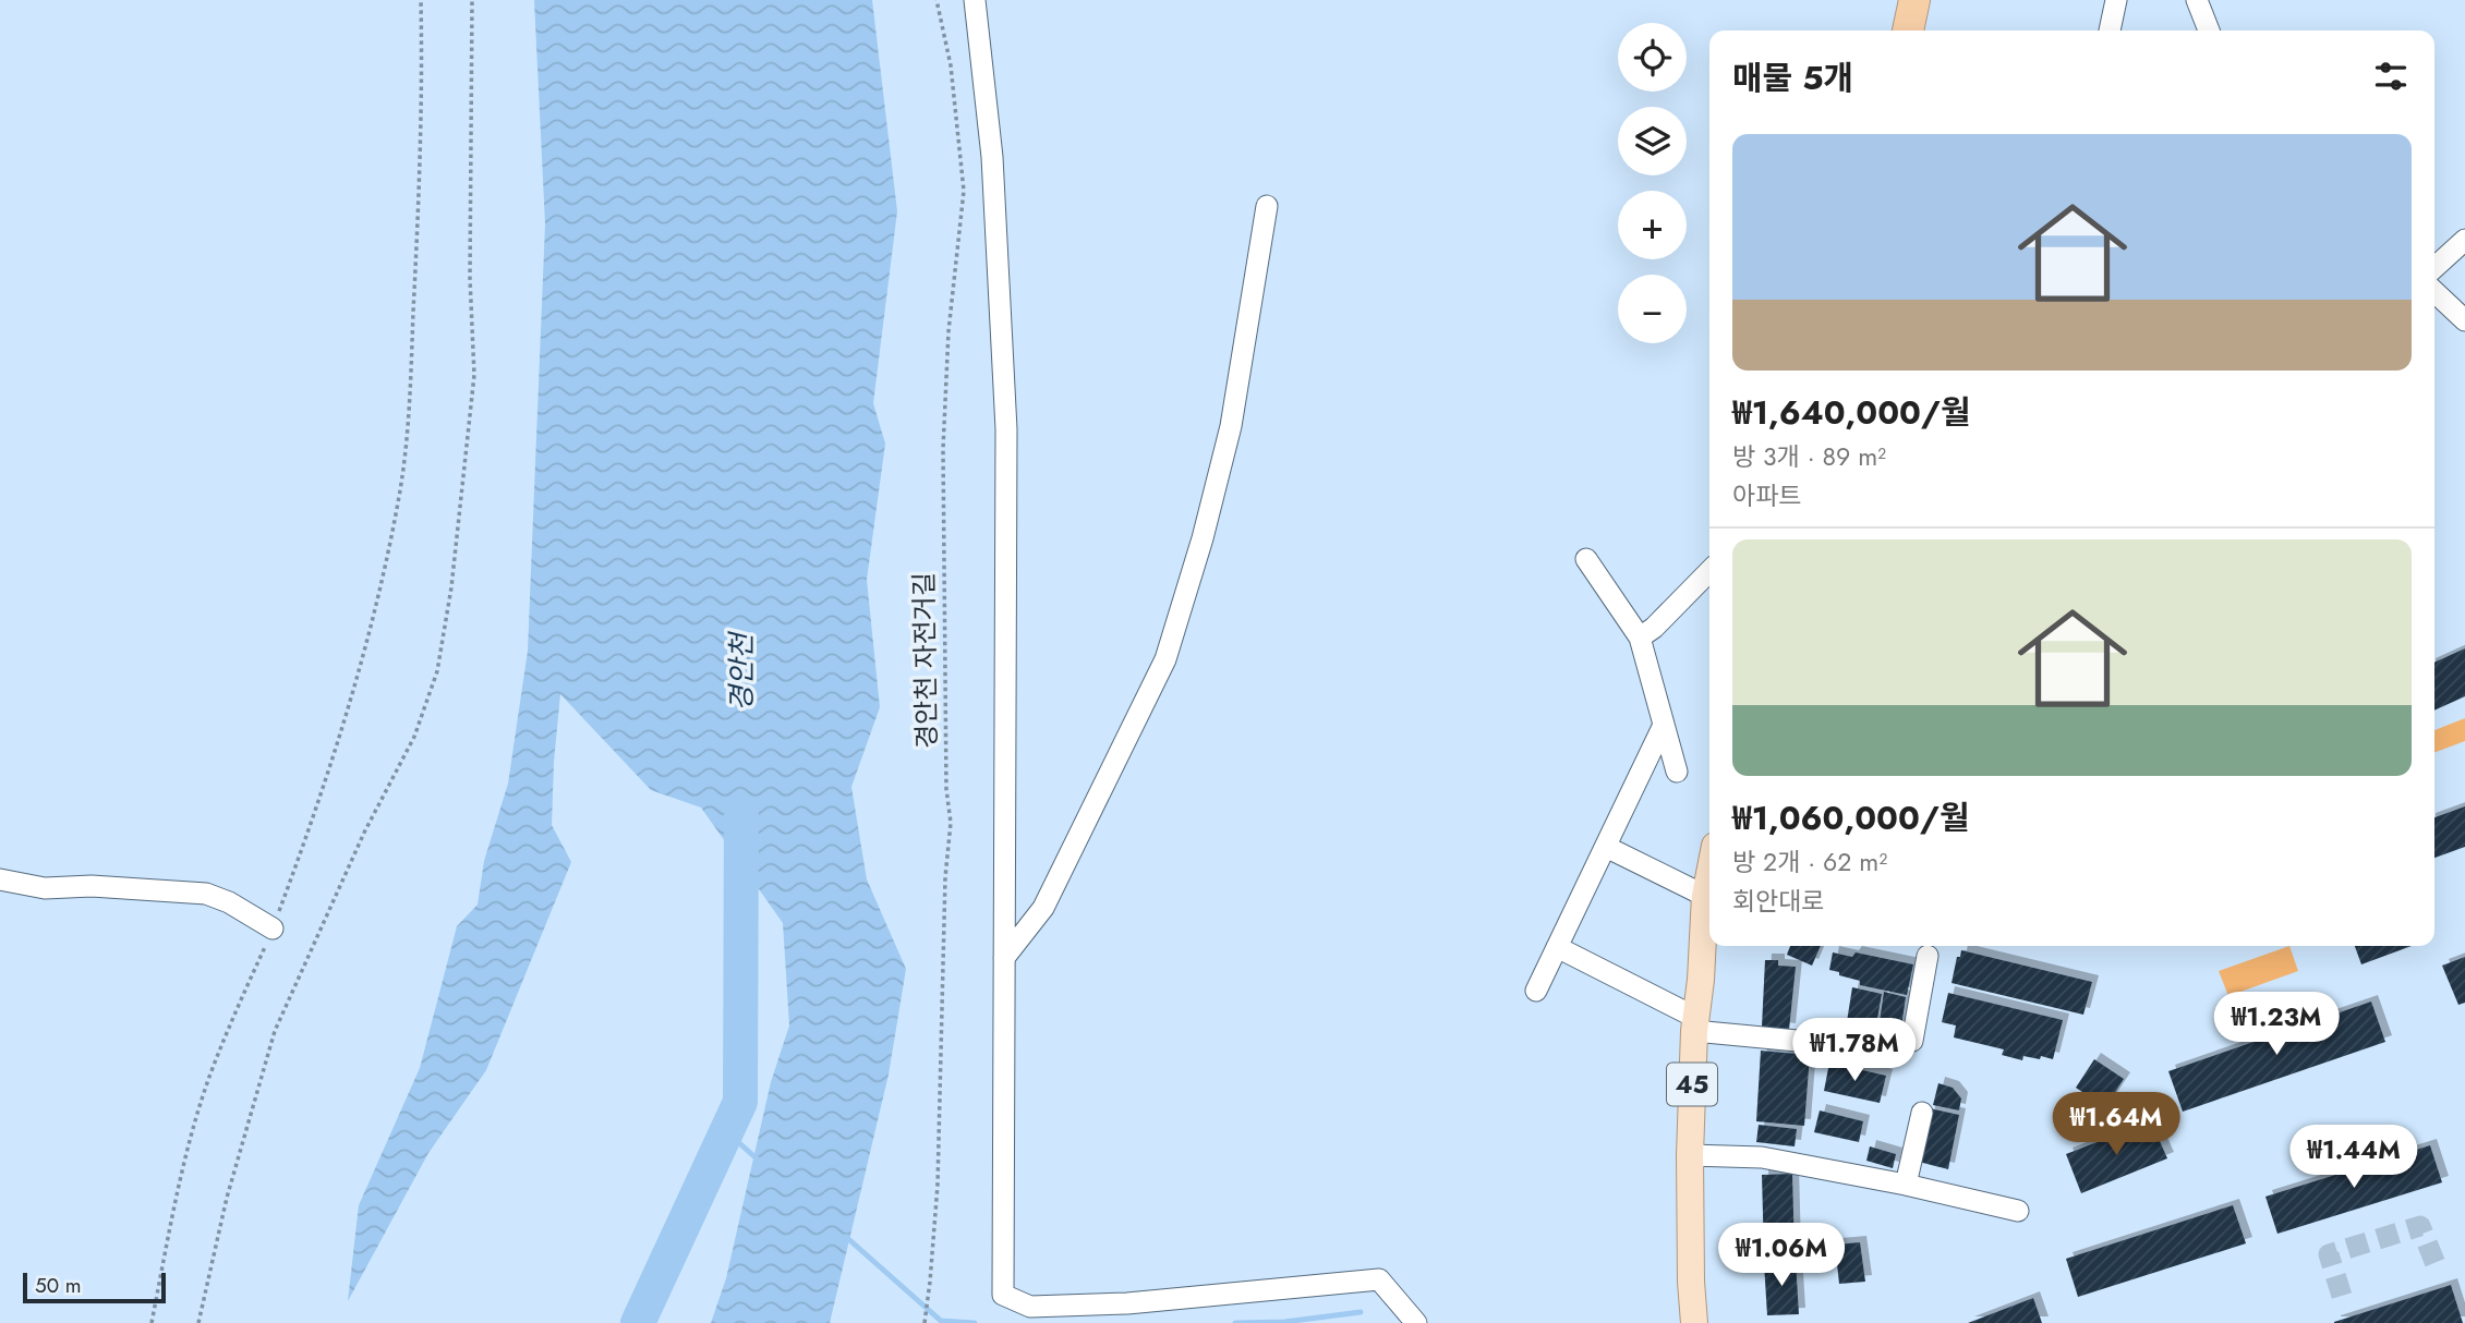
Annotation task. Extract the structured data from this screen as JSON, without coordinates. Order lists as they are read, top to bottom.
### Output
{
  "streets": {
    "main road": ["45"],
    "path": ["경안천 자전거길"]
  },
  "water": ["경안천"],
  "scale_bar": "50 m",
  "page": {
    "map_buttons": ["+", "−"],
    "heading": "매물 5개",
    "list": [
      {
        "name": "₩1,640,000/월",
        "note": "방 3개 · 89 m² · 아파트"
      },
      {
        "name": "₩1,060,000/월",
        "note": "방 2개 · 62 m² · 회안대로"
      }
    ],
    "price": [
      "₩1.23M",
      "₩1.78M",
      "₩1.64M",
      "₩1.44M",
      "₩1.06M"
    ],
    "scale": "50 m"
  }
}
